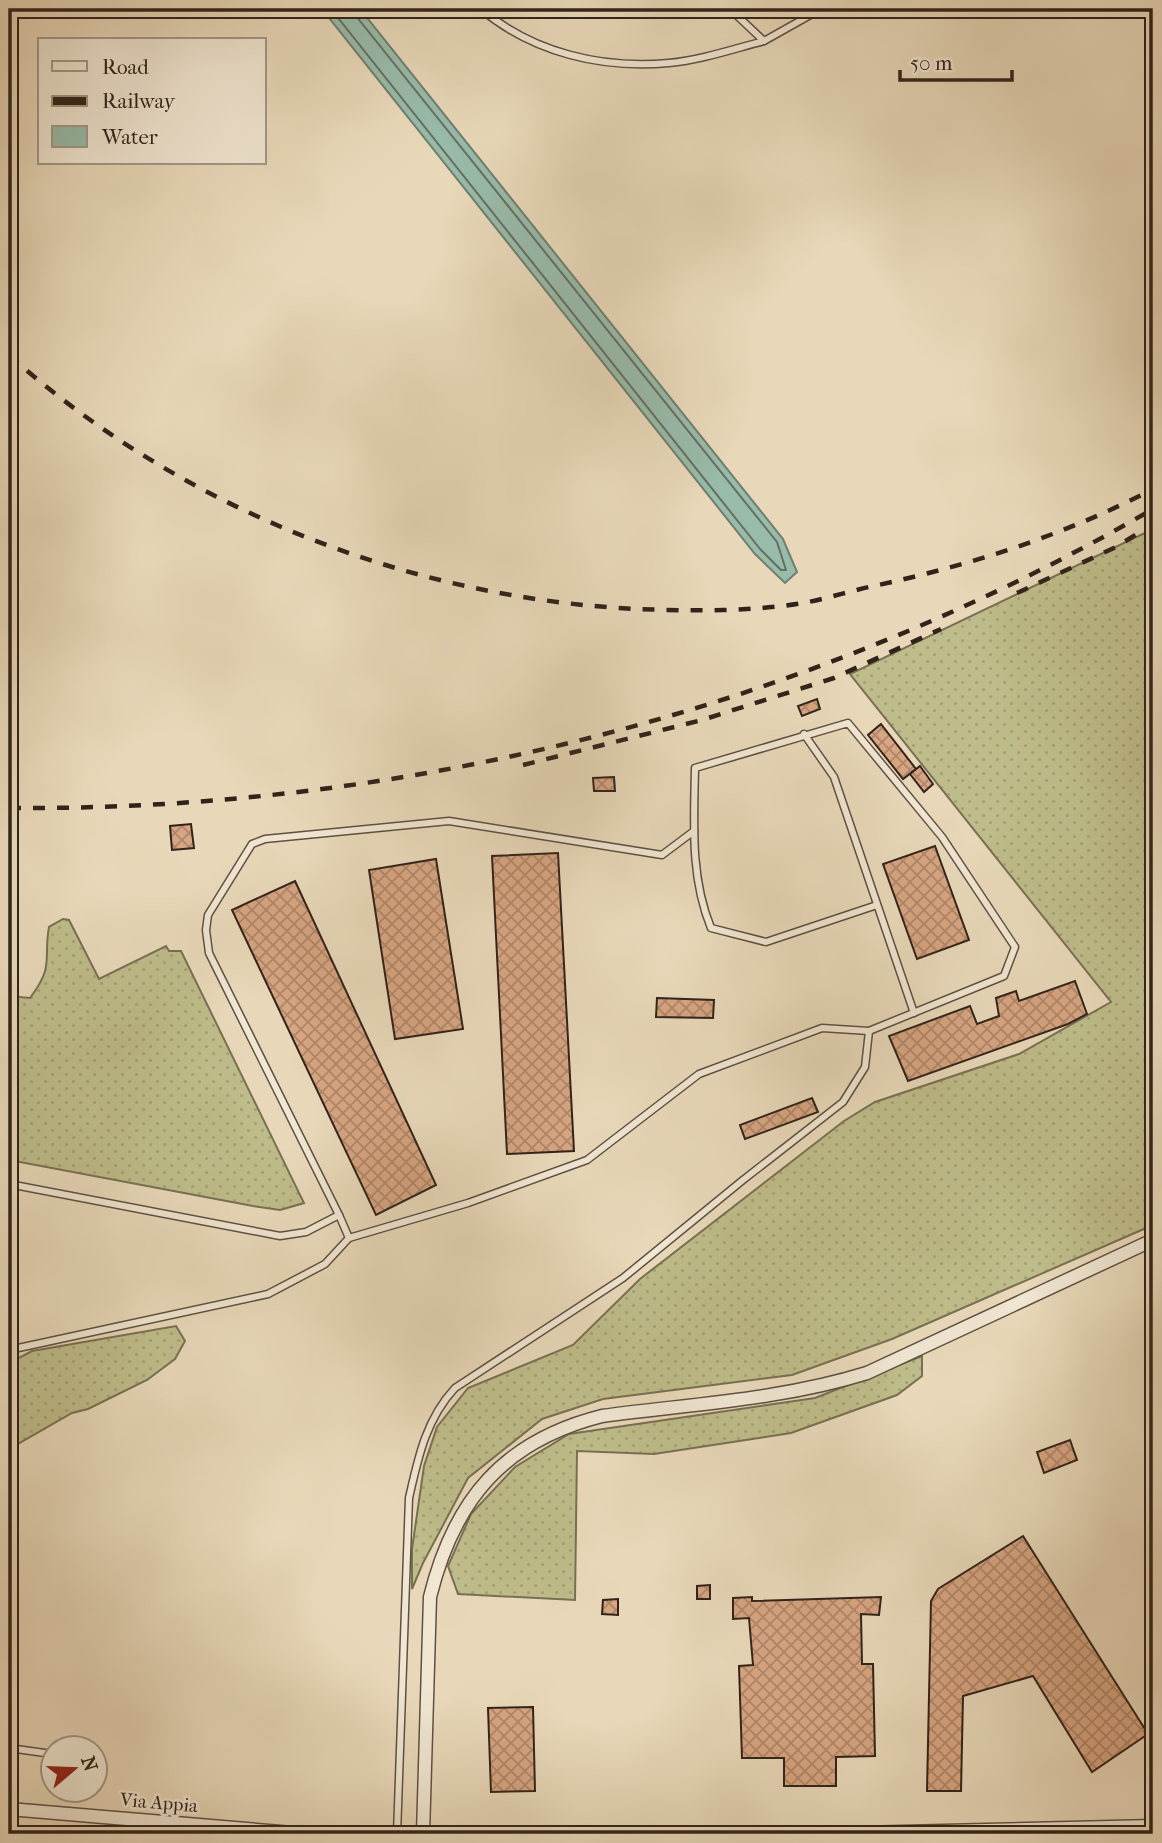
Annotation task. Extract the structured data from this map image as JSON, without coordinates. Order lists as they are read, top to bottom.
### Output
{
  "streets": {
    "street": ["Via Appia"]
  },
  "legend": ["Road", "Railway", "Water"],
  "scale_bar": "50 m",
  "north": "right"
}
